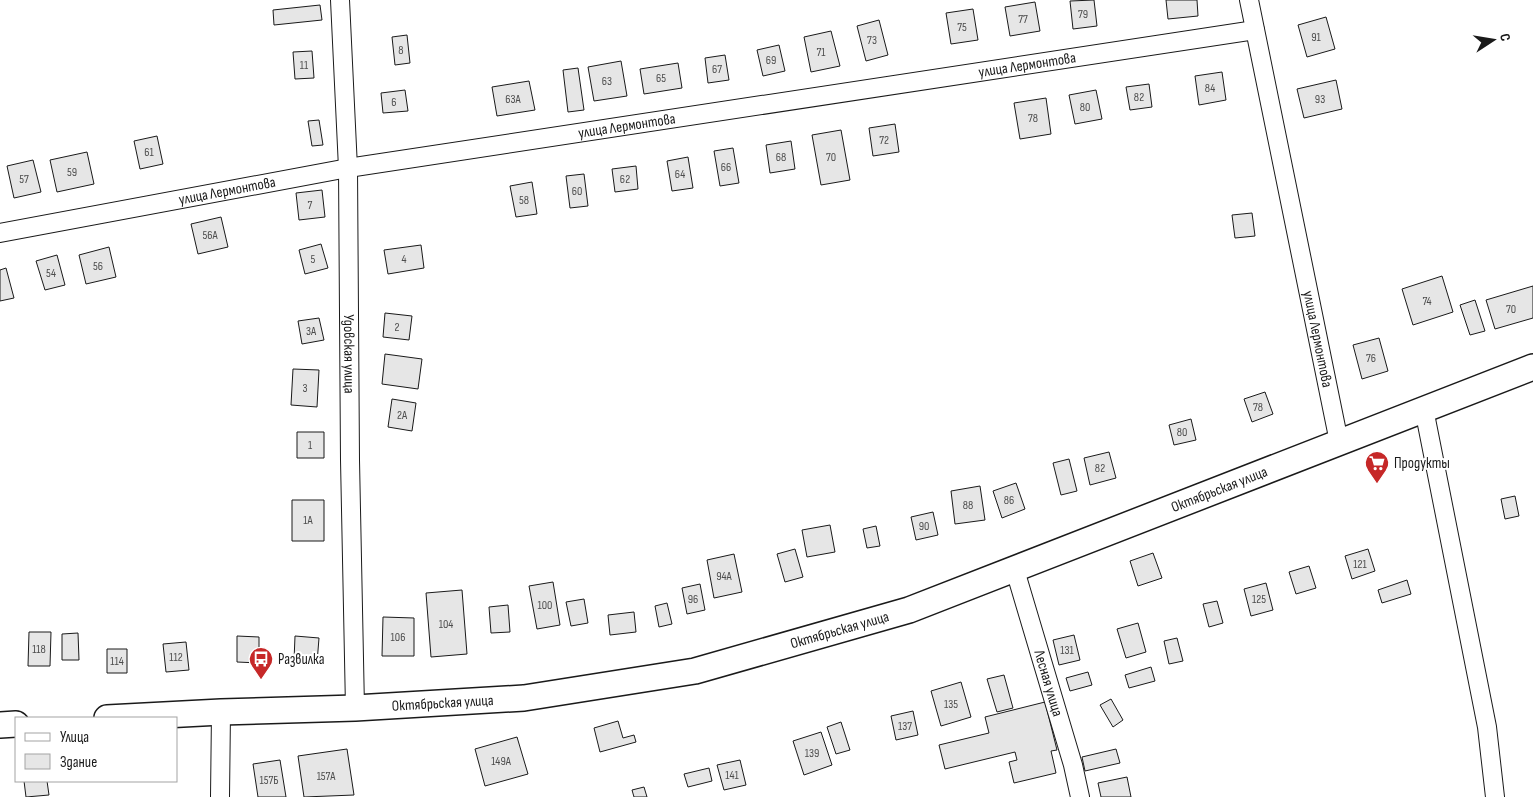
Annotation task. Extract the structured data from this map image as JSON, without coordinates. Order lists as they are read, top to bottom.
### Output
{
  "streets": {
    "street": [
      "улица Лермонтова",
      "Удовская улица",
      "Октябрьская улица",
      "Лесная улица"
    ]
  },
  "crossings": [
    ["улица Лермонтова", "Удовская улица"],
    ["улица Лермонтова", "Октябрьская улица"],
    ["Удовская улица", "Октябрьская улица"],
    ["Октябрьская улица", "Лесная улица"]
  ],
  "places": {
    "supermarket": ["Продукты"],
    "bus stop": ["Развилка"]
  },
  "house_numbers": [
    "79",
    "77",
    "75",
    "91",
    "73",
    "8",
    "71",
    "69",
    "11",
    "67",
    "65",
    "63",
    "84",
    "82",
    "63А",
    "93",
    "6",
    "80",
    "78",
    "72",
    "61",
    "68",
    "70",
    "66",
    "59",
    "64",
    "57",
    "62",
    "60",
    "58",
    "7",
    "56А",
    "5",
    "4",
    "56",
    "54",
    "74",
    "70",
    "2",
    "3А",
    "76",
    "3",
    "78",
    "2А",
    "80",
    "1",
    "82",
    "86",
    "88",
    "1А",
    "90",
    "121",
    "94А",
    "96",
    "125",
    "100",
    "104",
    "106",
    "118",
    "131",
    "112",
    "114",
    "135",
    "137",
    "139",
    "149А",
    "141",
    "157А",
    "157Б"
  ],
  "legend": ["Улица", "Здание"],
  "north": "right"
}
